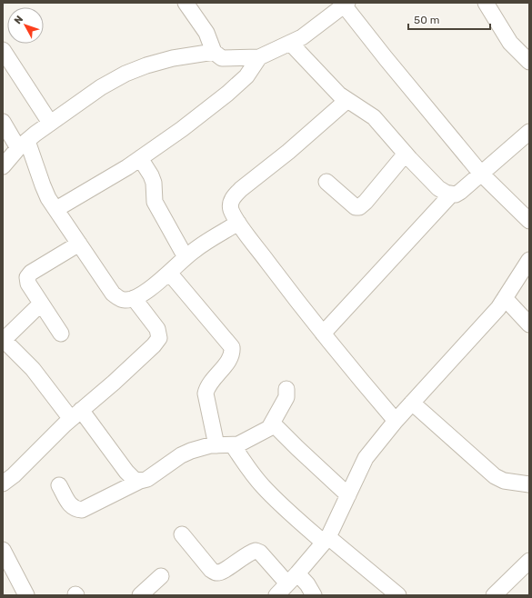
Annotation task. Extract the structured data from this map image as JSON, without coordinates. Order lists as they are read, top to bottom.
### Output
{
  "scale_bar": "50 m",
  "north": "top left"
}
